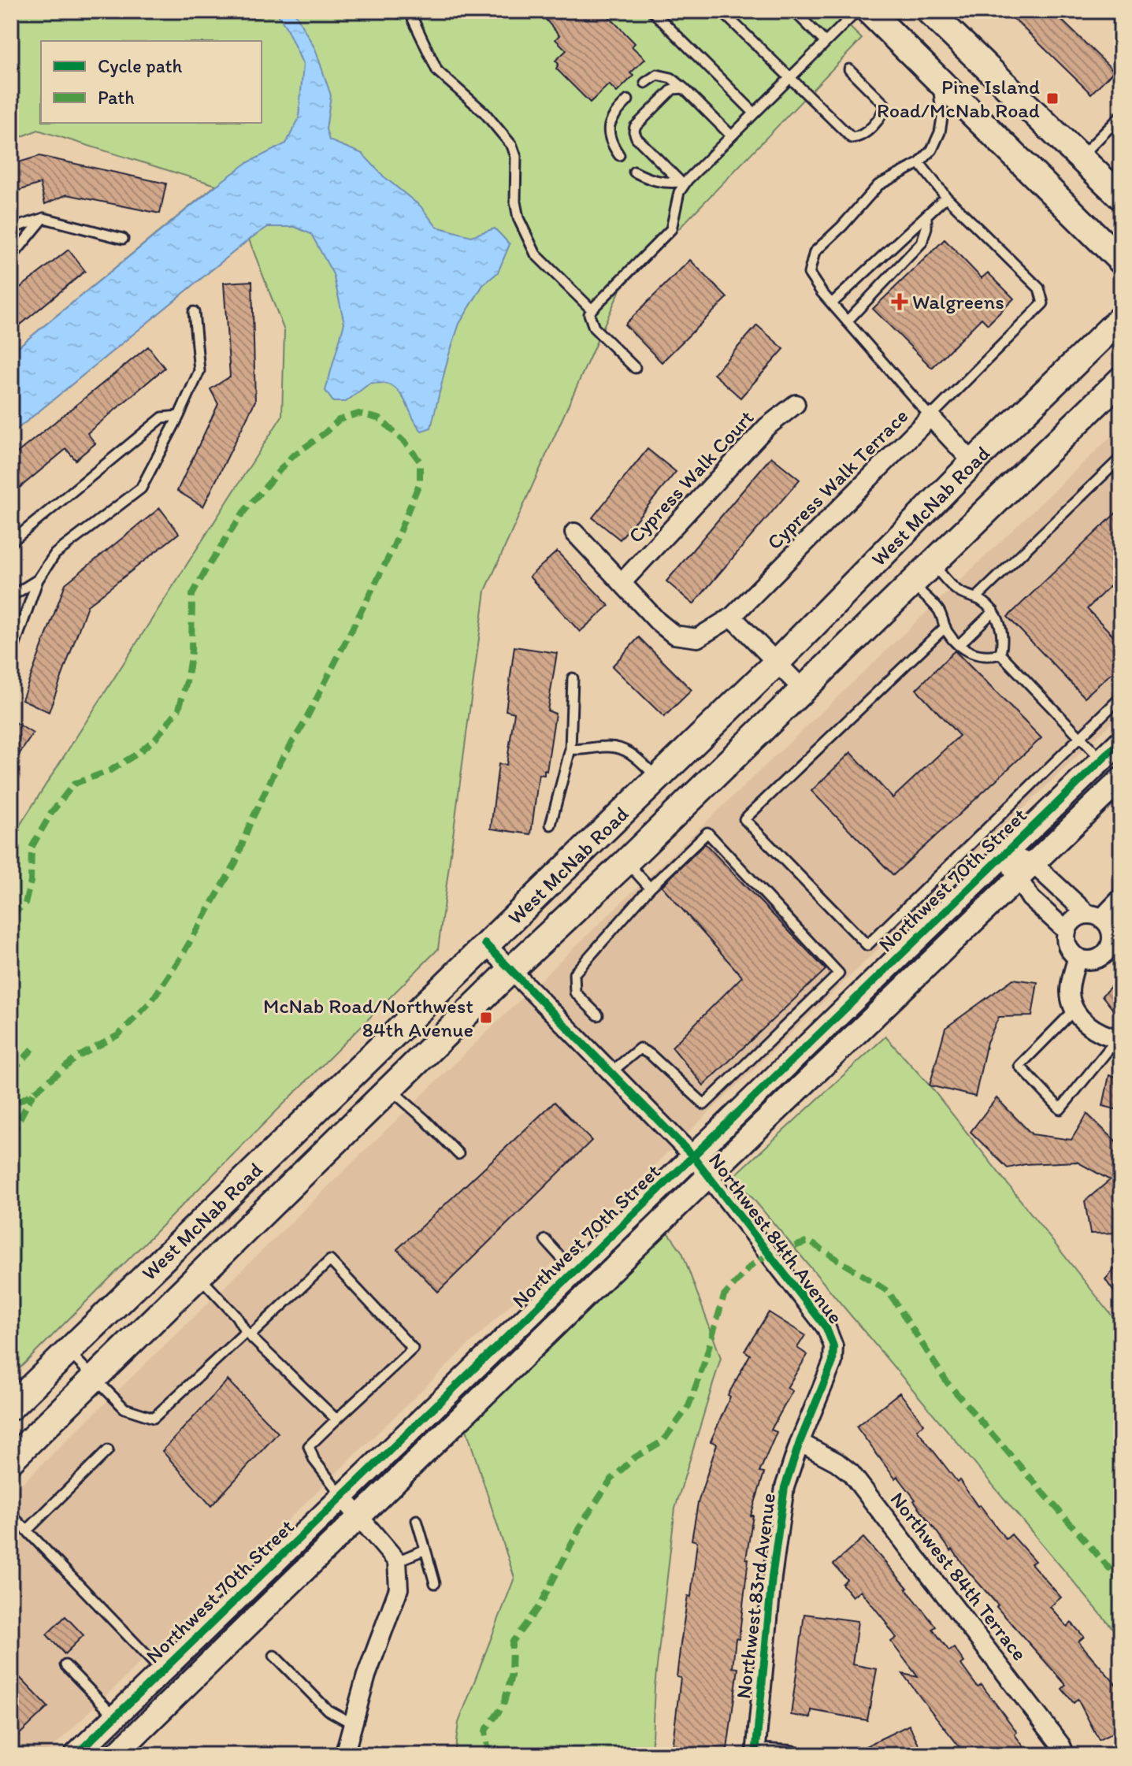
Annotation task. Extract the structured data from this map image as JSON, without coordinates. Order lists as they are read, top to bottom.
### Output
{
  "streets": {
    "main road": ["West McNab Road"],
    "street": [
      "Cypress Walk Court",
      "Cypress Walk Terrace",
      "Northwest 70th Street",
      "Northwest 84th Avenue",
      "Northwest 84th Terrace",
      "Northwest 83rd Avenue"
    ]
  },
  "crossings": [
    ["Cypress Walk Court", "Cypress Walk Terrace"],
    ["Cypress Walk Terrace", "West McNab Road"],
    ["West McNab Road", "Northwest 84th Avenue"],
    ["Northwest 70th Street", "Northwest 84th Avenue"],
    ["Northwest 84th Avenue", "Northwest 84th Terrace"],
    ["Northwest 84th Avenue", "Northwest 83rd Avenue"],
    ["Northwest 84th Terrace", "Northwest 83rd Avenue"]
  ],
  "places": {
    "transit": ["Pine Island Road/McNab Road", "McNab Road/Northwest 84th Avenue"],
    "health": ["Walgreens"]
  },
  "legend": ["Cycle path", "Path"]
}
